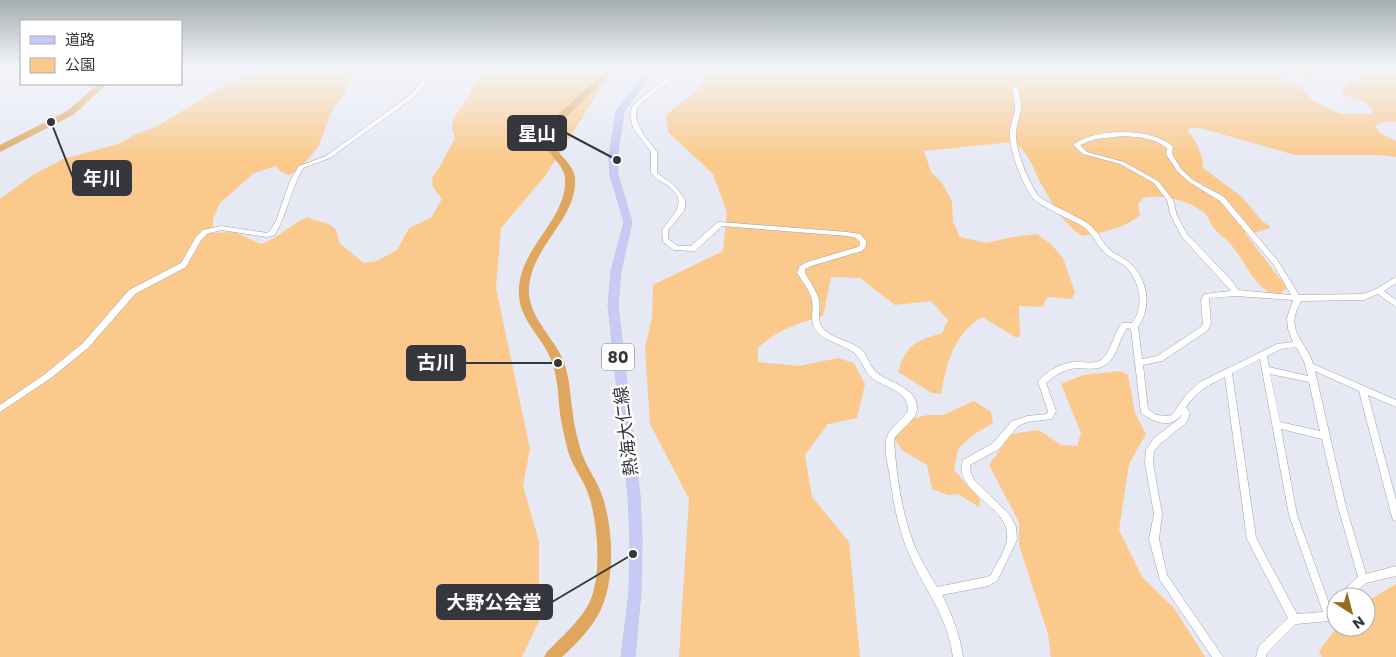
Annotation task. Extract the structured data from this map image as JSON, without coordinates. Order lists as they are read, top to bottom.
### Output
{
  "streets": {
    "main road": ["80", "熱海大仁線"]
  },
  "places": [
    "年川",
    "星山",
    "古川",
    "大野公会堂"
  ],
  "legend": ["道路", "公園"],
  "north": "bottom right"
}
